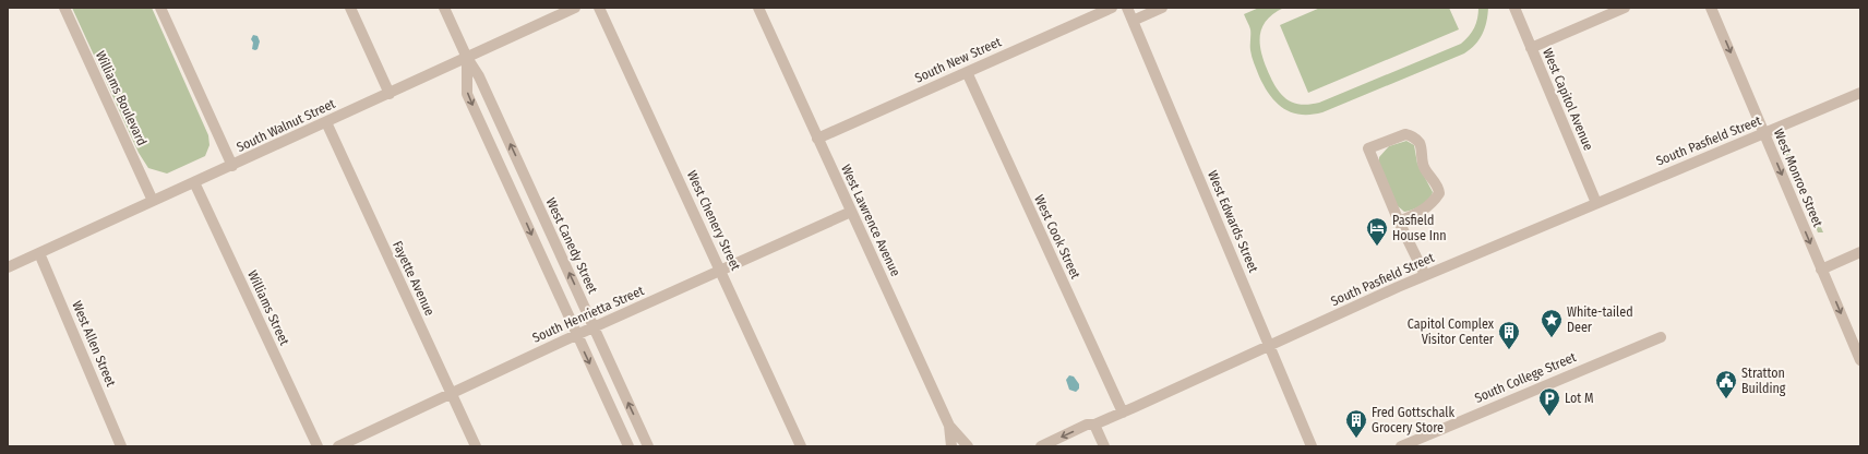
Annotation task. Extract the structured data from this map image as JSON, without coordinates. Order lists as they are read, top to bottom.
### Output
{
  "streets": {
    "street": [
      "South New Street",
      "Williams Boulevard",
      "West Capitol Avenue",
      "South Walnut Street",
      "South Pasfield Street",
      "West Monroe Street",
      "West Chenery Street",
      "West Lawrence Avenue",
      "West Edwards Street",
      "West Cook Street",
      "West Canedy Street",
      "Fayette Avenue",
      "Williams Street",
      "South Henrietta Street",
      "West Allen Street",
      "South College Street"
    ]
  },
  "crossings": [
    ["South New Street", "West Lawrence Avenue"],
    ["South New Street", "West Cook Street"],
    ["Williams Boulevard", "South Walnut Street"],
    ["West Capitol Avenue", "South Pasfield Street"],
    ["South Walnut Street", "West Canedy Street"],
    ["South Walnut Street", "Fayette Avenue"],
    ["South Walnut Street", "Williams Street"],
    ["South Walnut Street", "West Allen Street"],
    ["South Pasfield Street", "West Monroe Street"],
    ["South Pasfield Street", "West Edwards Street"],
    ["South Pasfield Street", "West Cook Street"],
    ["West Chenery Street", "South Henrietta Street"],
    ["West Lawrence Avenue", "South Henrietta Street"],
    ["West Canedy Street", "South Henrietta Street"],
    ["Fayette Avenue", "South Henrietta Street"]
  ],
  "one_way": ["West Monroe Street"],
  "places": {
    "hotel": ["Pasfield House Inn"],
    "place": ["White-tailed Deer"],
    "building": ["Capitol Complex Visitor Center", "Fred Gottschalk Grocery Store"],
    "public building": ["Stratton Building"],
    "parking": ["Lot M"]
  }
}
